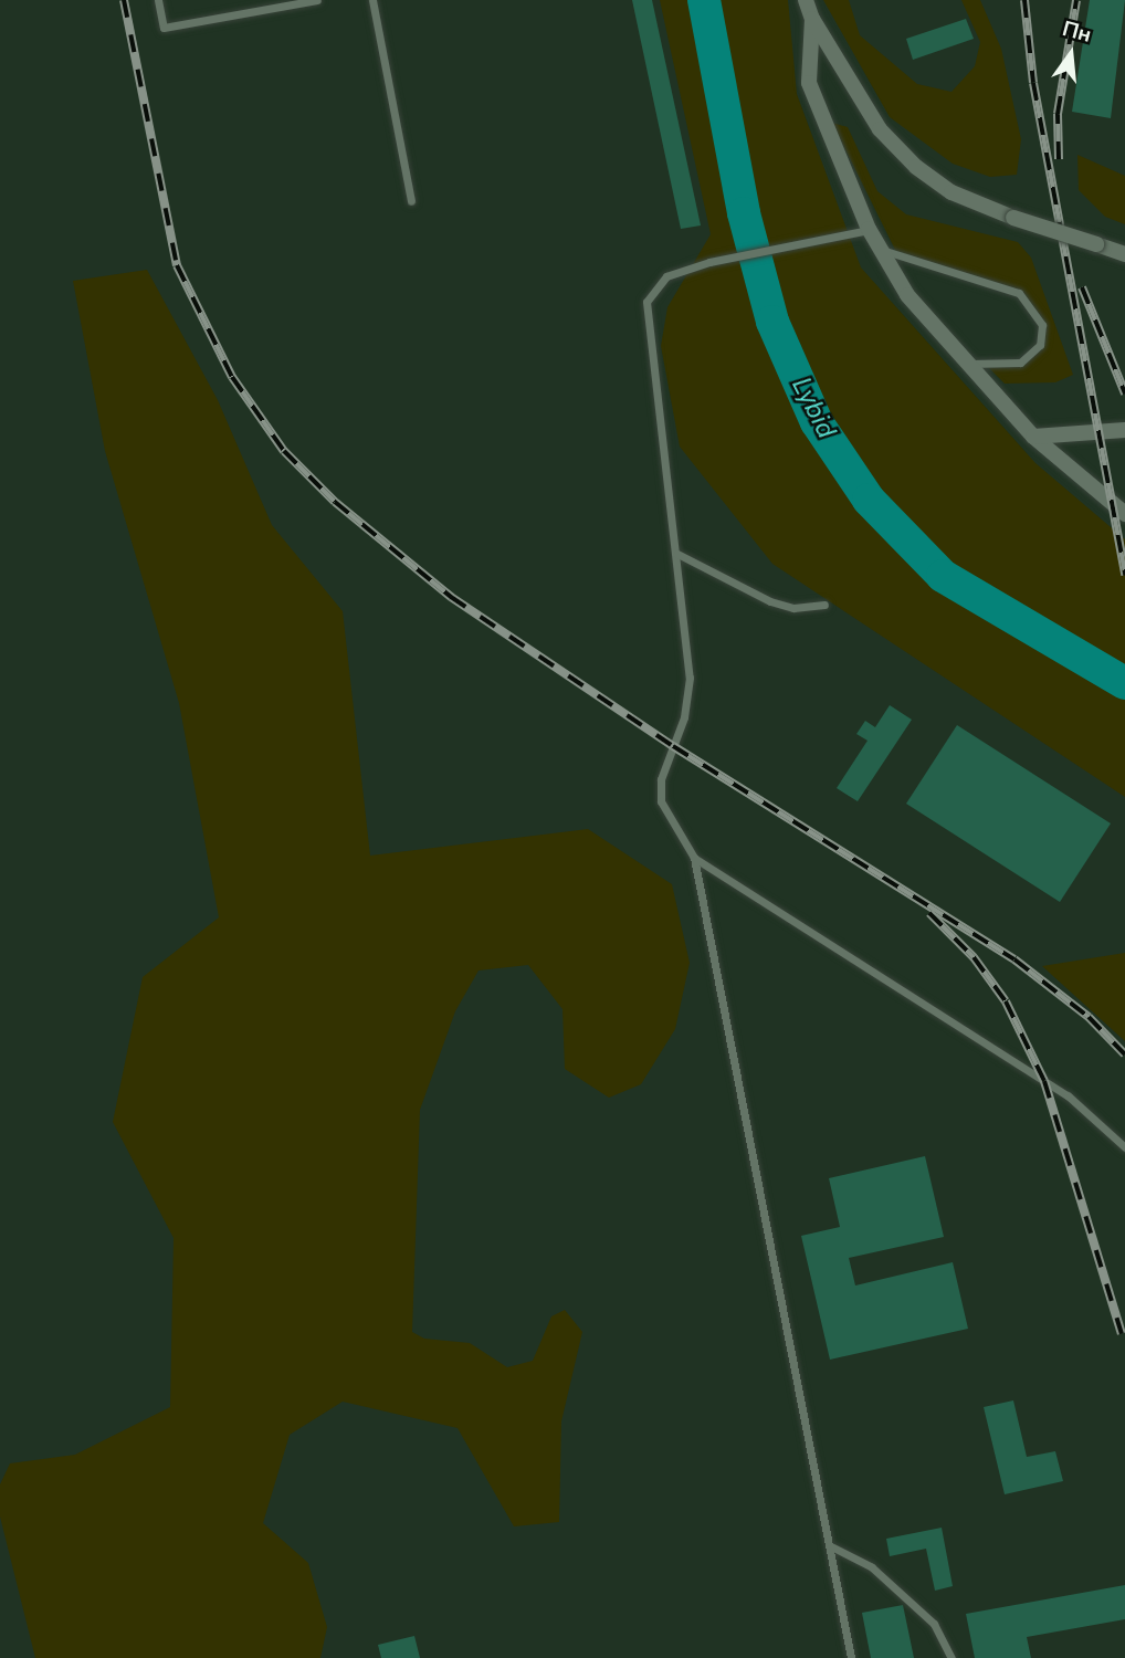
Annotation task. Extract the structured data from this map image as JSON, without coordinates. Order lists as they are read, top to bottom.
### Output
{
  "water": ["Lybid"],
  "north": "top"
}
